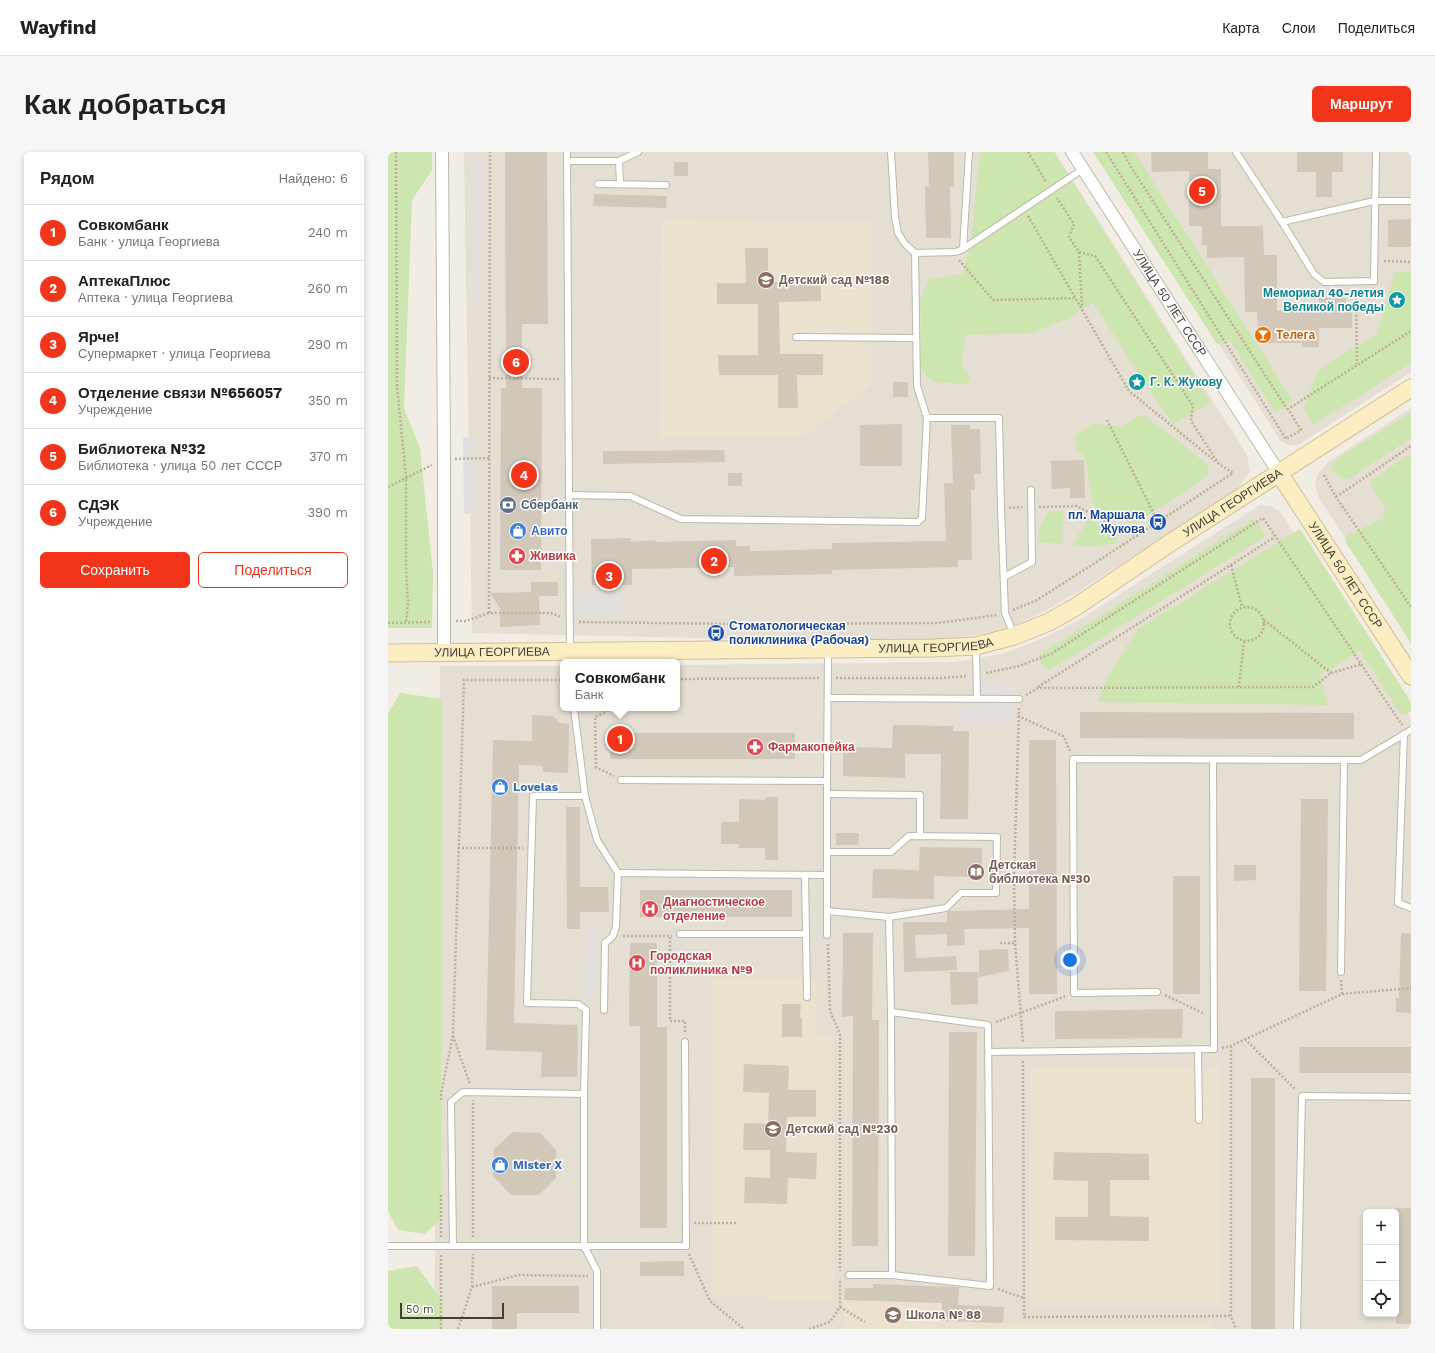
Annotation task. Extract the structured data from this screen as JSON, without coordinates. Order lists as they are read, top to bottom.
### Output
{
  "streets": {
    "street": ["УЛИЦА 50 ЛЕТ СССР", "УЛИЦА ГЕОРГИЕВА"]
  },
  "crossings": [
    ["УЛИЦА 50 ЛЕТ СССР", "УЛИЦА ГЕОРГИЕВА"]
  ],
  "places": {
    "school or university": ["Детский сад №188", "Детский сад №230", "Школа № 88"],
    "place": ["Мемориал 40-летия Великой победы", "Г. К. Жукову"],
    "bar": ["Телега"],
    "bank": ["Сбербанк"],
    "bus stop": ["пл. Маршала Жукова", "Стоматологическая поликлиника (Рабочая)"],
    "shop": ["Авито", "Lovelas", "Mister X"],
    "pharmacy": ["Живика", "Фармакопейка"],
    "library": ["Детская библиотека №30"],
    "hospital": ["Диагностическое отделение", "Городская поликлиника №9"]
  },
  "scale_bar": "50 m",
  "page": {
    "header": "Wayfind",
    "nav": ["Карта", "Слои", "Поделиться"],
    "buttons": [
      "Маршрут",
      ["Сохранить", "Поделиться"]
    ],
    "title": "Как добраться",
    "heading": ["Рядом", "Найдено: 6"],
    "pins": [
      "5",
      "6",
      "4",
      "2",
      "3",
      "1"
    ],
    "list": [
      {
        "mark": "1",
        "name": "Совкомбанк",
        "note": "Банк · улица Георгиева",
        "value": "240 m"
      },
      {
        "mark": "2",
        "name": "АптекаПлюс",
        "note": "Аптека · улица Георгиева",
        "value": "260 m"
      },
      {
        "mark": "3",
        "name": "Ярче!",
        "note": "Супермаркет · улица Георгиева",
        "value": "290 m"
      },
      {
        "mark": "4",
        "name": "Отделение связи №656057",
        "note": "Учреждение",
        "value": "350 m"
      },
      {
        "mark": "5",
        "name": "Библиотека №32",
        "note": "Библиотека · улица 50 лет СССР",
        "value": "370 m"
      },
      {
        "mark": "6",
        "name": "СДЭК",
        "note": "Учреждение",
        "value": "390 m"
      }
    ],
    "popup": ["Совкомбанк", "Банк"],
    "map_buttons": ["+", "−"],
    "scale": "50 m"
  }
}
